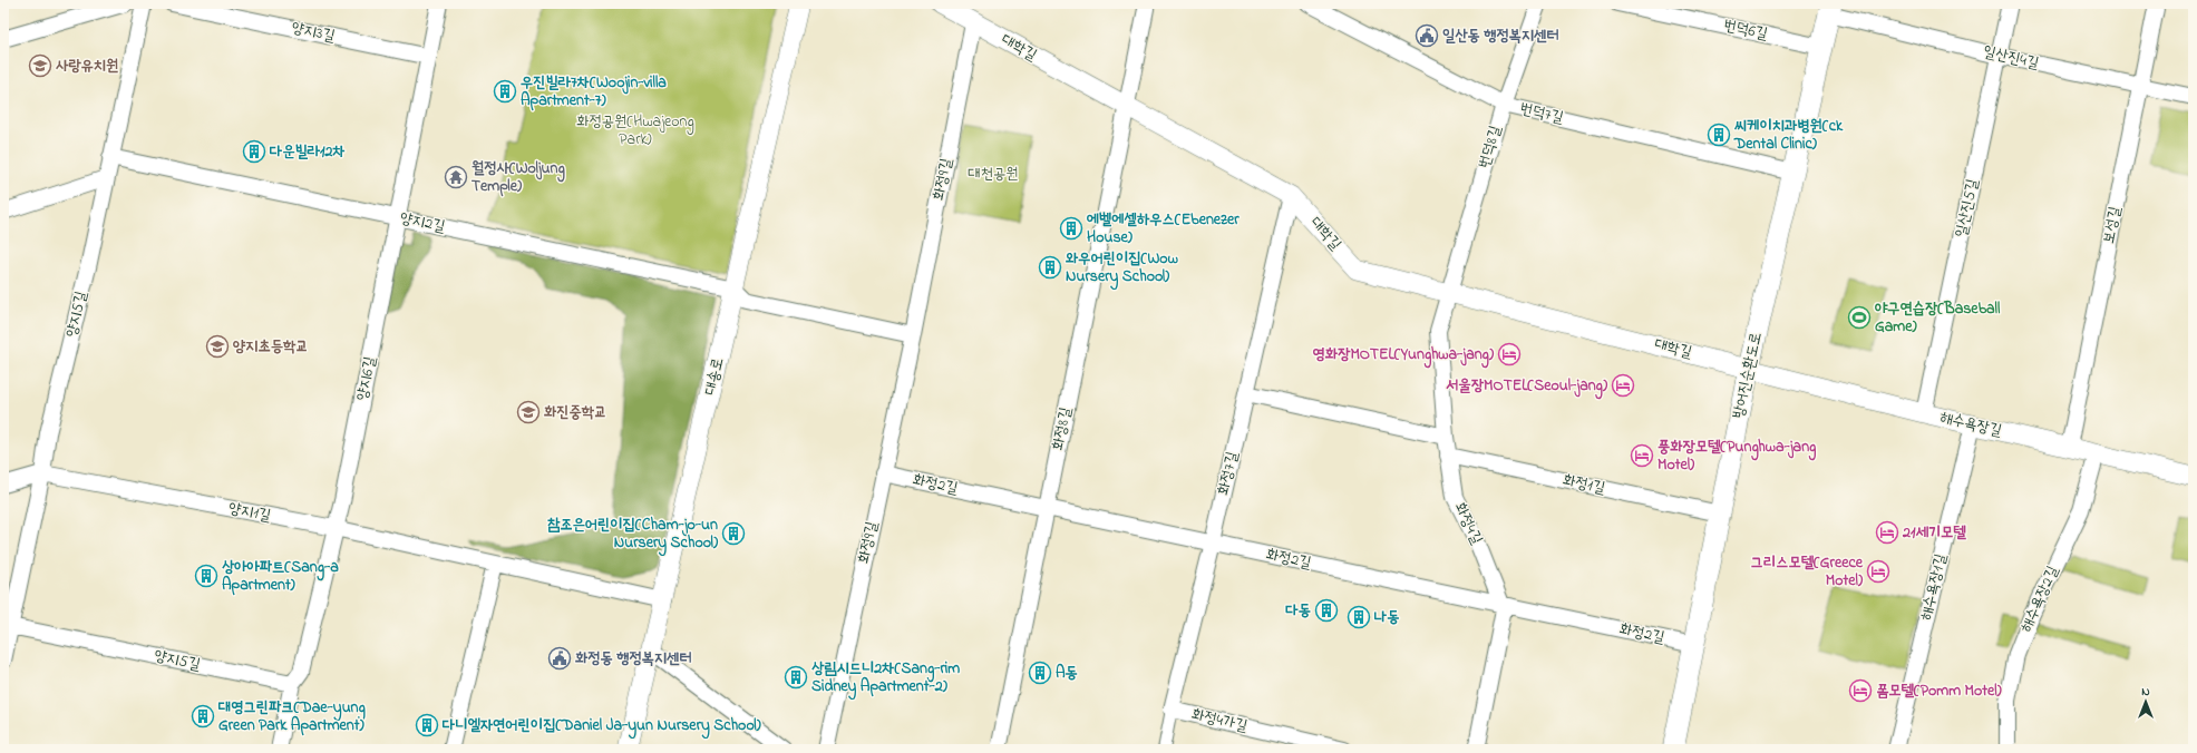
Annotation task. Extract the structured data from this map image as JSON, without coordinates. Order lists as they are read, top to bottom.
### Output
{
  "streets": {
    "main road": ["방어진순환도로"],
    "street": [
      "번덕6길",
      "양지3길",
      "대학길",
      "일산진4길",
      "번덕7길",
      "번덕8길",
      "화정9길",
      "일산진5길",
      "양지2길",
      "보성길",
      "양지5길",
      "대송로",
      "양지6길",
      "해수욕장길",
      "화정8길",
      "화정7길",
      "화정2길",
      "화정1길",
      "양지1길",
      "화정4길",
      "해수욕장1길",
      "해수욕장2길",
      "화정4가길"
    ]
  },
  "crossings": [
    ["번덕6길", "방어진순환도로"],
    ["양지3길", "양지6길"],
    ["대학길", "번덕8길"],
    ["대학길", "화정9길"],
    ["대학길", "방어진순환도로"],
    ["대학길", "해수욕장길"],
    ["대학길", "화정8길"],
    ["대학길", "화정7길"],
    ["대학길", "화정4길"],
    ["일산진4길", "일산진5길"],
    ["일산진4길", "보성길"],
    ["일산진4길", "방어진순환도로"],
    ["번덕7길", "번덕8길"],
    ["번덕7길", "방어진순환도로"],
    ["번덕8길", "화정4길"],
    ["화정9길", "화정2길"],
    ["일산진5길", "해수욕장길"],
    ["양지2길", "양지5길"],
    ["양지2길", "대송로"],
    ["양지2길", "양지6길"],
    ["보성길", "해수욕장길"],
    ["양지5길", "양지6길"],
    ["양지5길", "양지1길"],
    ["방어진순환도로", "해수욕장길"],
    ["방어진순환도로", "화정2길"],
    ["방어진순환도로", "화정1길"],
    ["대송로", "양지1길"],
    ["양지6길", "양지1길"],
    ["해수욕장길", "해수욕장1길"],
    ["해수욕장길", "해수욕장2길"],
    ["화정8길", "화정2길"],
    ["화정7길", "화정2길"],
    ["화정7길", "화정4가길"],
    ["화정2길", "화정4길"],
    ["화정1길", "화정4길"]
  ],
  "parks": ["화정공원(Hwajeong Park)", "대천공원"],
  "places": {
    "public building": ["일산동 행정복지센터", "화정동 행정복지센터"],
    "school or university": ["사랑유치원", "양지초등학교", "화진중학교"],
    "building": [
      "우진빌라7차(Woojin-villa Apartment-7)",
      "씨케이치과병원(ck Dental Clinic)",
      "다운빌라12차",
      "에벨에셀하우스(Ebenezer House)",
      "와우어린이집(Wow Nursery School)",
      "참조은어린이집(Cham-jo-un Nursery School)",
      "상아아파트(Sang-a Apartment)",
      "다동",
      "나동",
      "A동",
      "상림시드니2차(Sang-rim Sidney Apartment-2)",
      "대영그린파크(Dae-yung Green Park Apartment)",
      "다니엘자연어린이집(Daniel Ja-yun Nursery School)"
    ],
    "temple": ["월정사(Woljung Temple)"],
    "sports": ["야구연습장(Baseball Game)"],
    "hotel": [
      "영화장MOTEL(Yunghwa-jang)",
      "서울장MOTEL(Seoul-jang)",
      "풍화장모텔(Punghwa-jang Motel)",
      "21세기모텔",
      "그리스모텔(Greece Motel)",
      "폼모텔(Pomm Motel)"
    ]
  },
  "north": "top"
}
